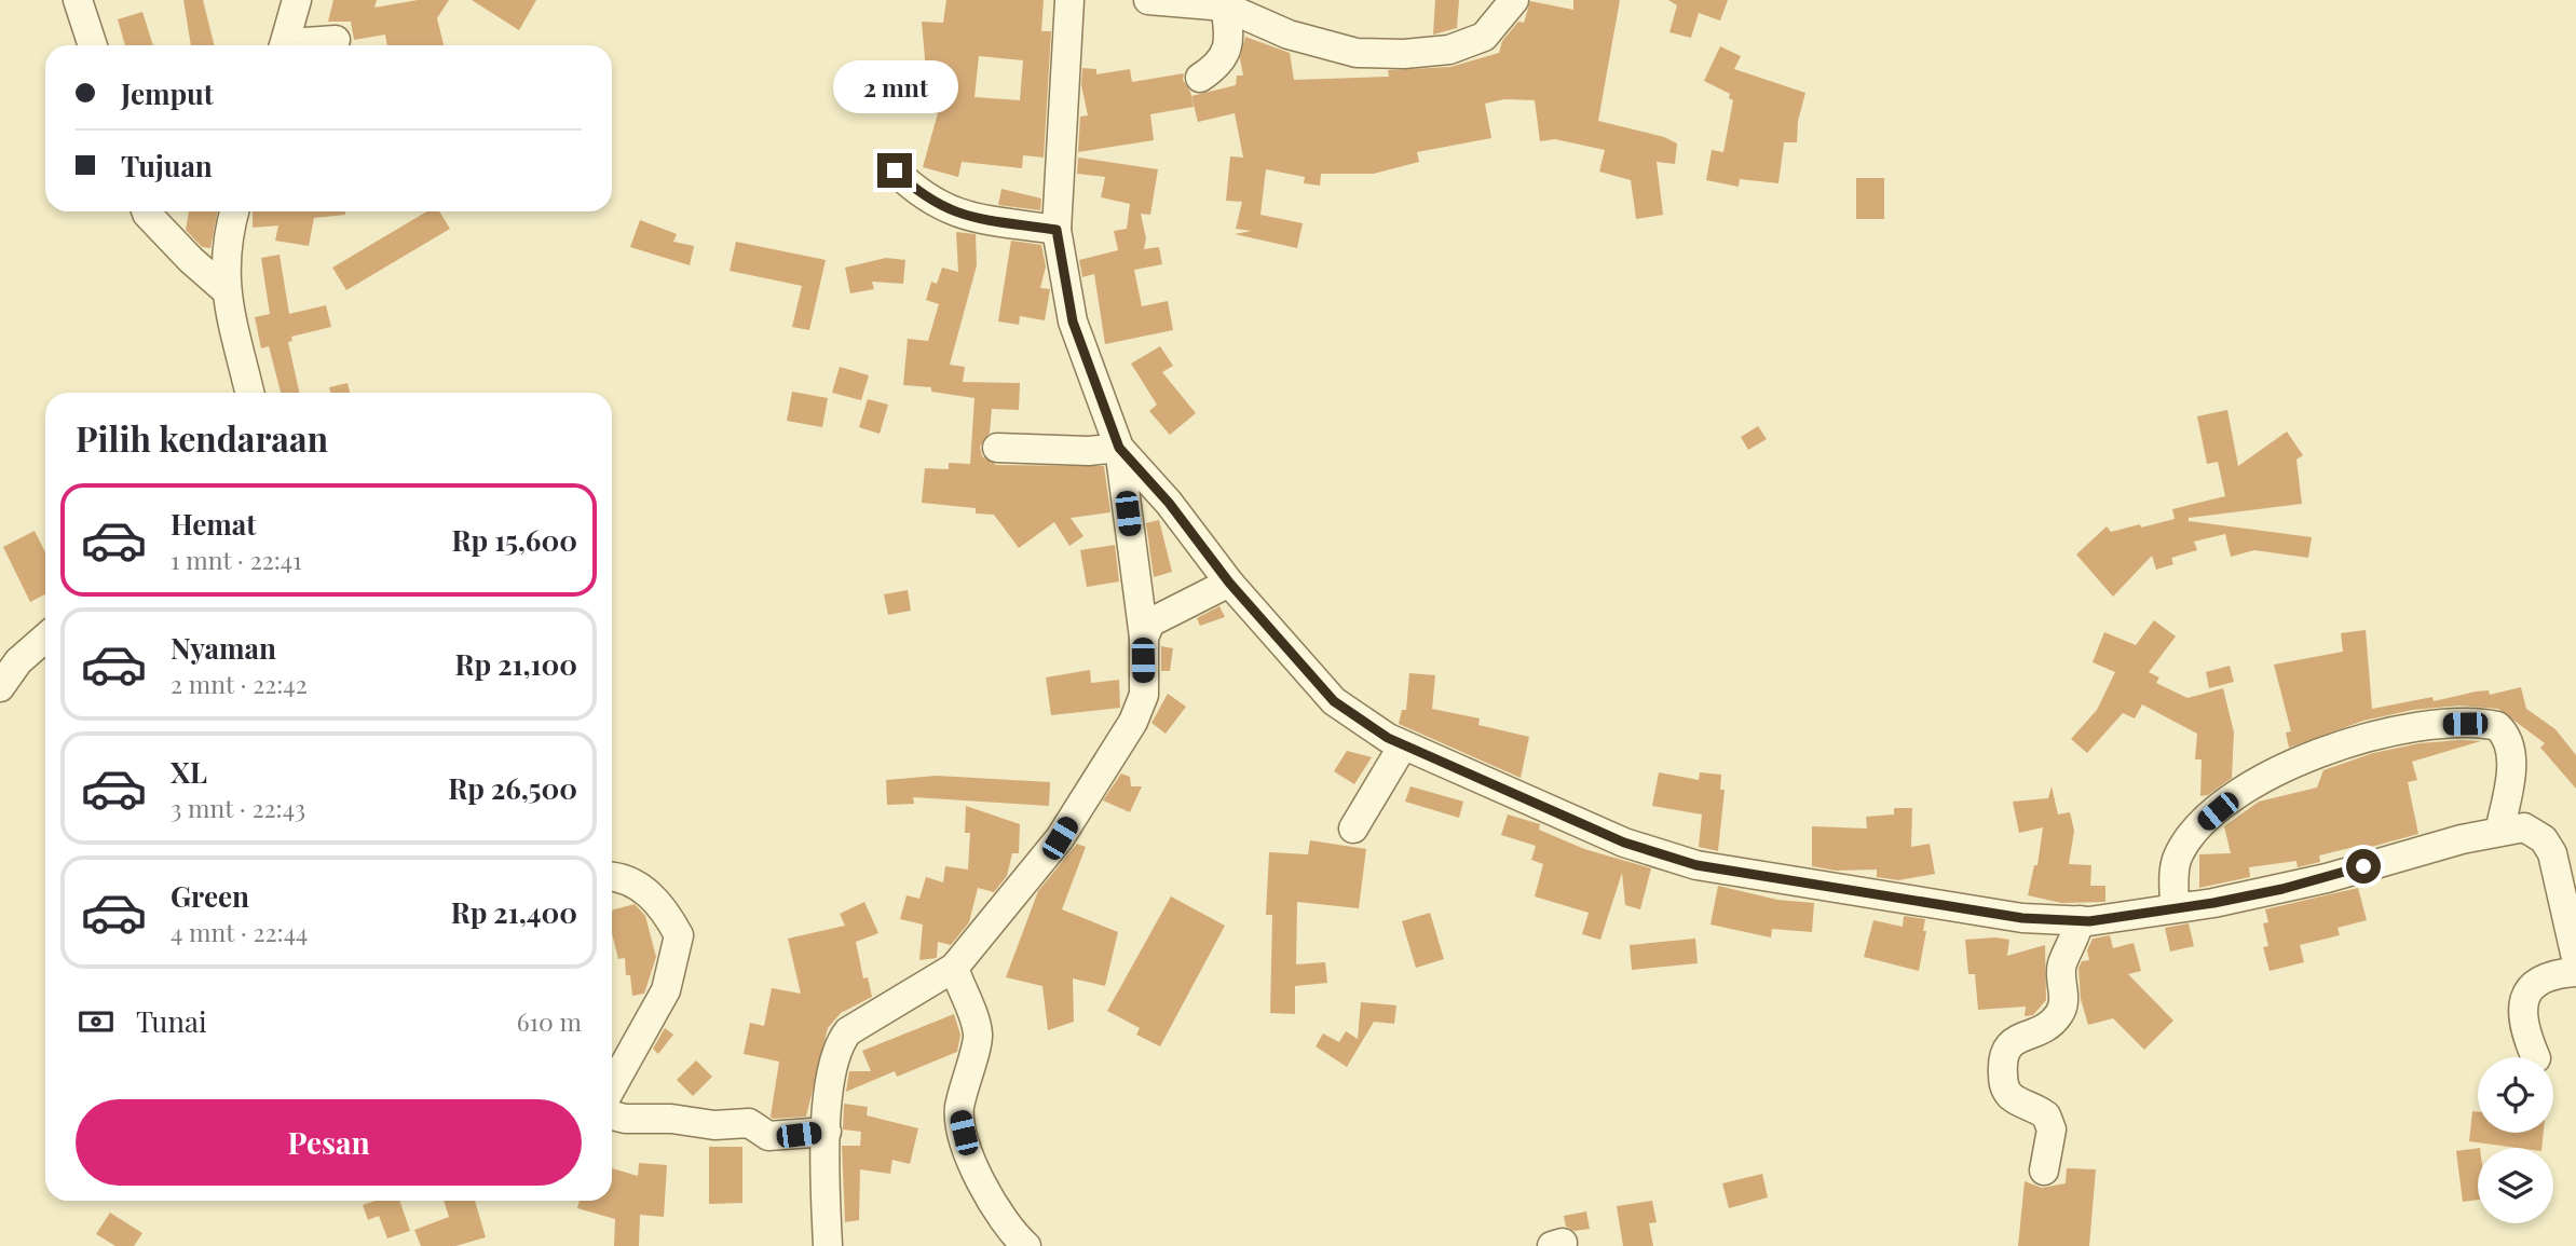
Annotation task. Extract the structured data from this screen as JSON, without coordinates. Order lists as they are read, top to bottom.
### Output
{
  "page": {
    "banner": ["Jemput", "Tujuan"],
    "bubble": "2 mnt",
    "heading": "Pilih kendaraan",
    "list": [
      {
        "name": "Hemat",
        "note": "1 mnt · 22:41",
        "value": "Rp 15,600"
      },
      {
        "name": "Nyaman",
        "note": "2 mnt · 22:42",
        "value": "Rp 21,100"
      },
      {
        "name": "XL",
        "note": "3 mnt · 22:43",
        "value": "Rp 26,500"
      },
      {
        "name": "Green",
        "note": "4 mnt · 22:44",
        "value": "Rp 21,400"
      }
    ],
    "pay": ["Tunai", "610 m"],
    "buttons": "Pesan"
  }
}
